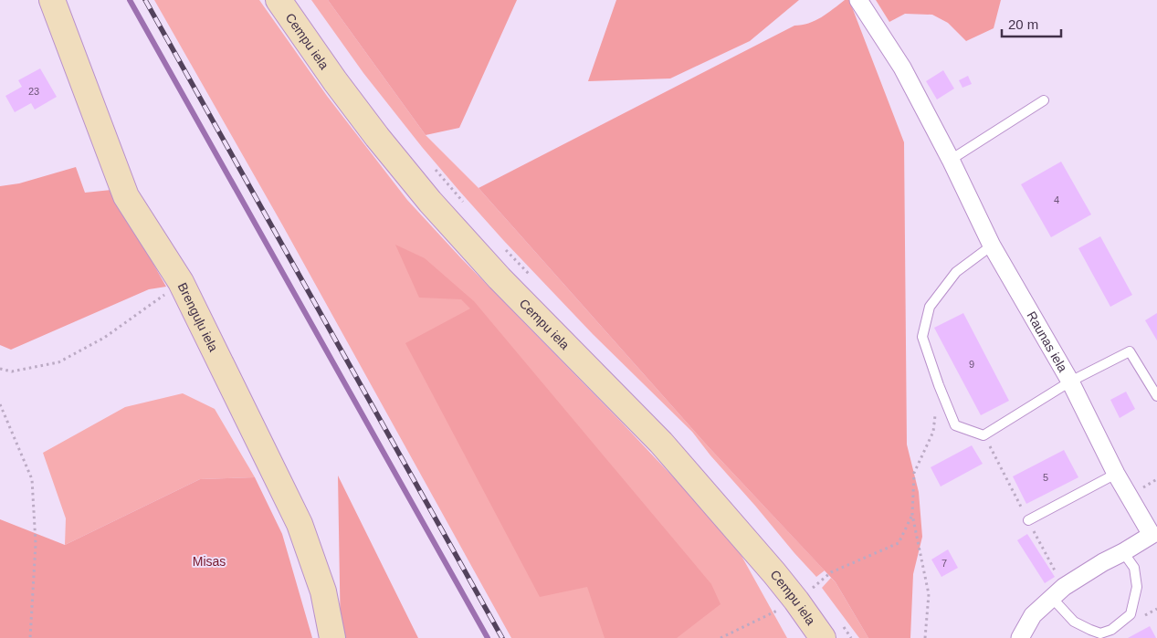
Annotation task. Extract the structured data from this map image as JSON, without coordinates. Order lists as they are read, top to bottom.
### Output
{
  "streets": {
    "main road": ["Cempu iela", "Brenguļu iela"],
    "street": ["Raunas iela"]
  },
  "parks": ["Misas"],
  "house_numbers": [
    "23",
    "4",
    "9",
    "5",
    "7"
  ],
  "scale_bar": "20 m"
}
